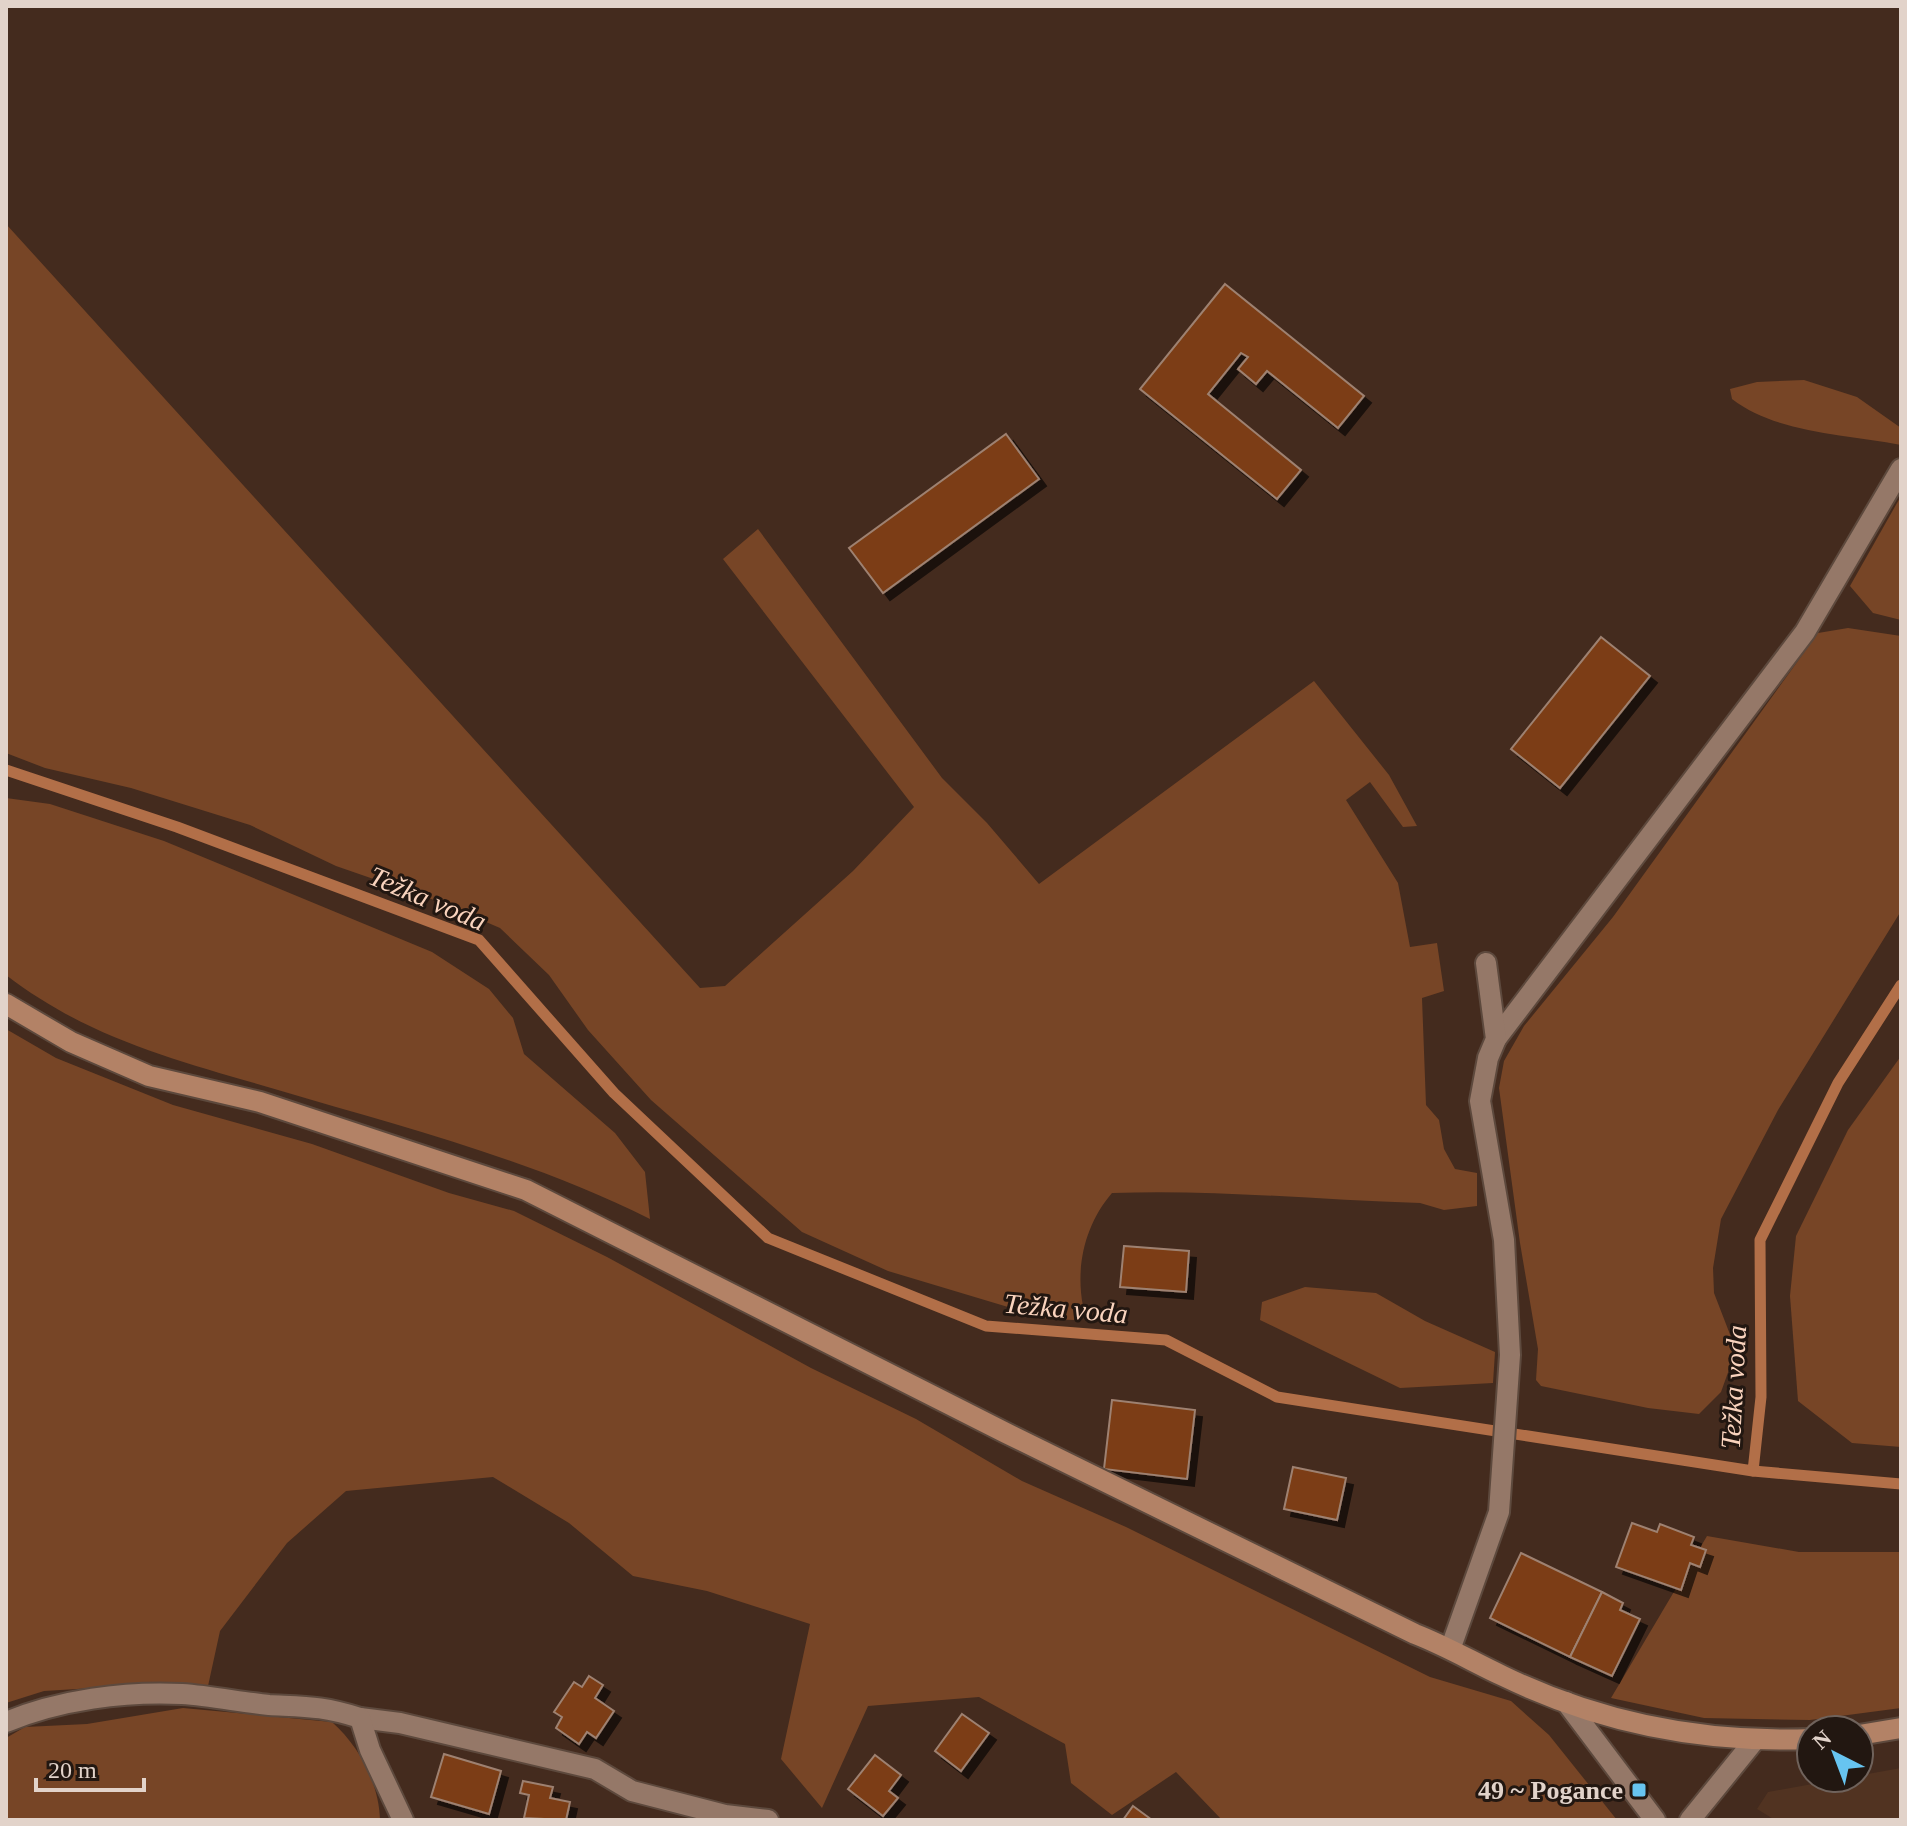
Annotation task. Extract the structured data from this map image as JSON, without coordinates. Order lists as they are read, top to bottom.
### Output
{
  "water": ["Težka voda"],
  "places": {
    "transit": ["49 ~ Pogance"]
  },
  "scale_bar": "20 m",
  "north": "top left"
}
